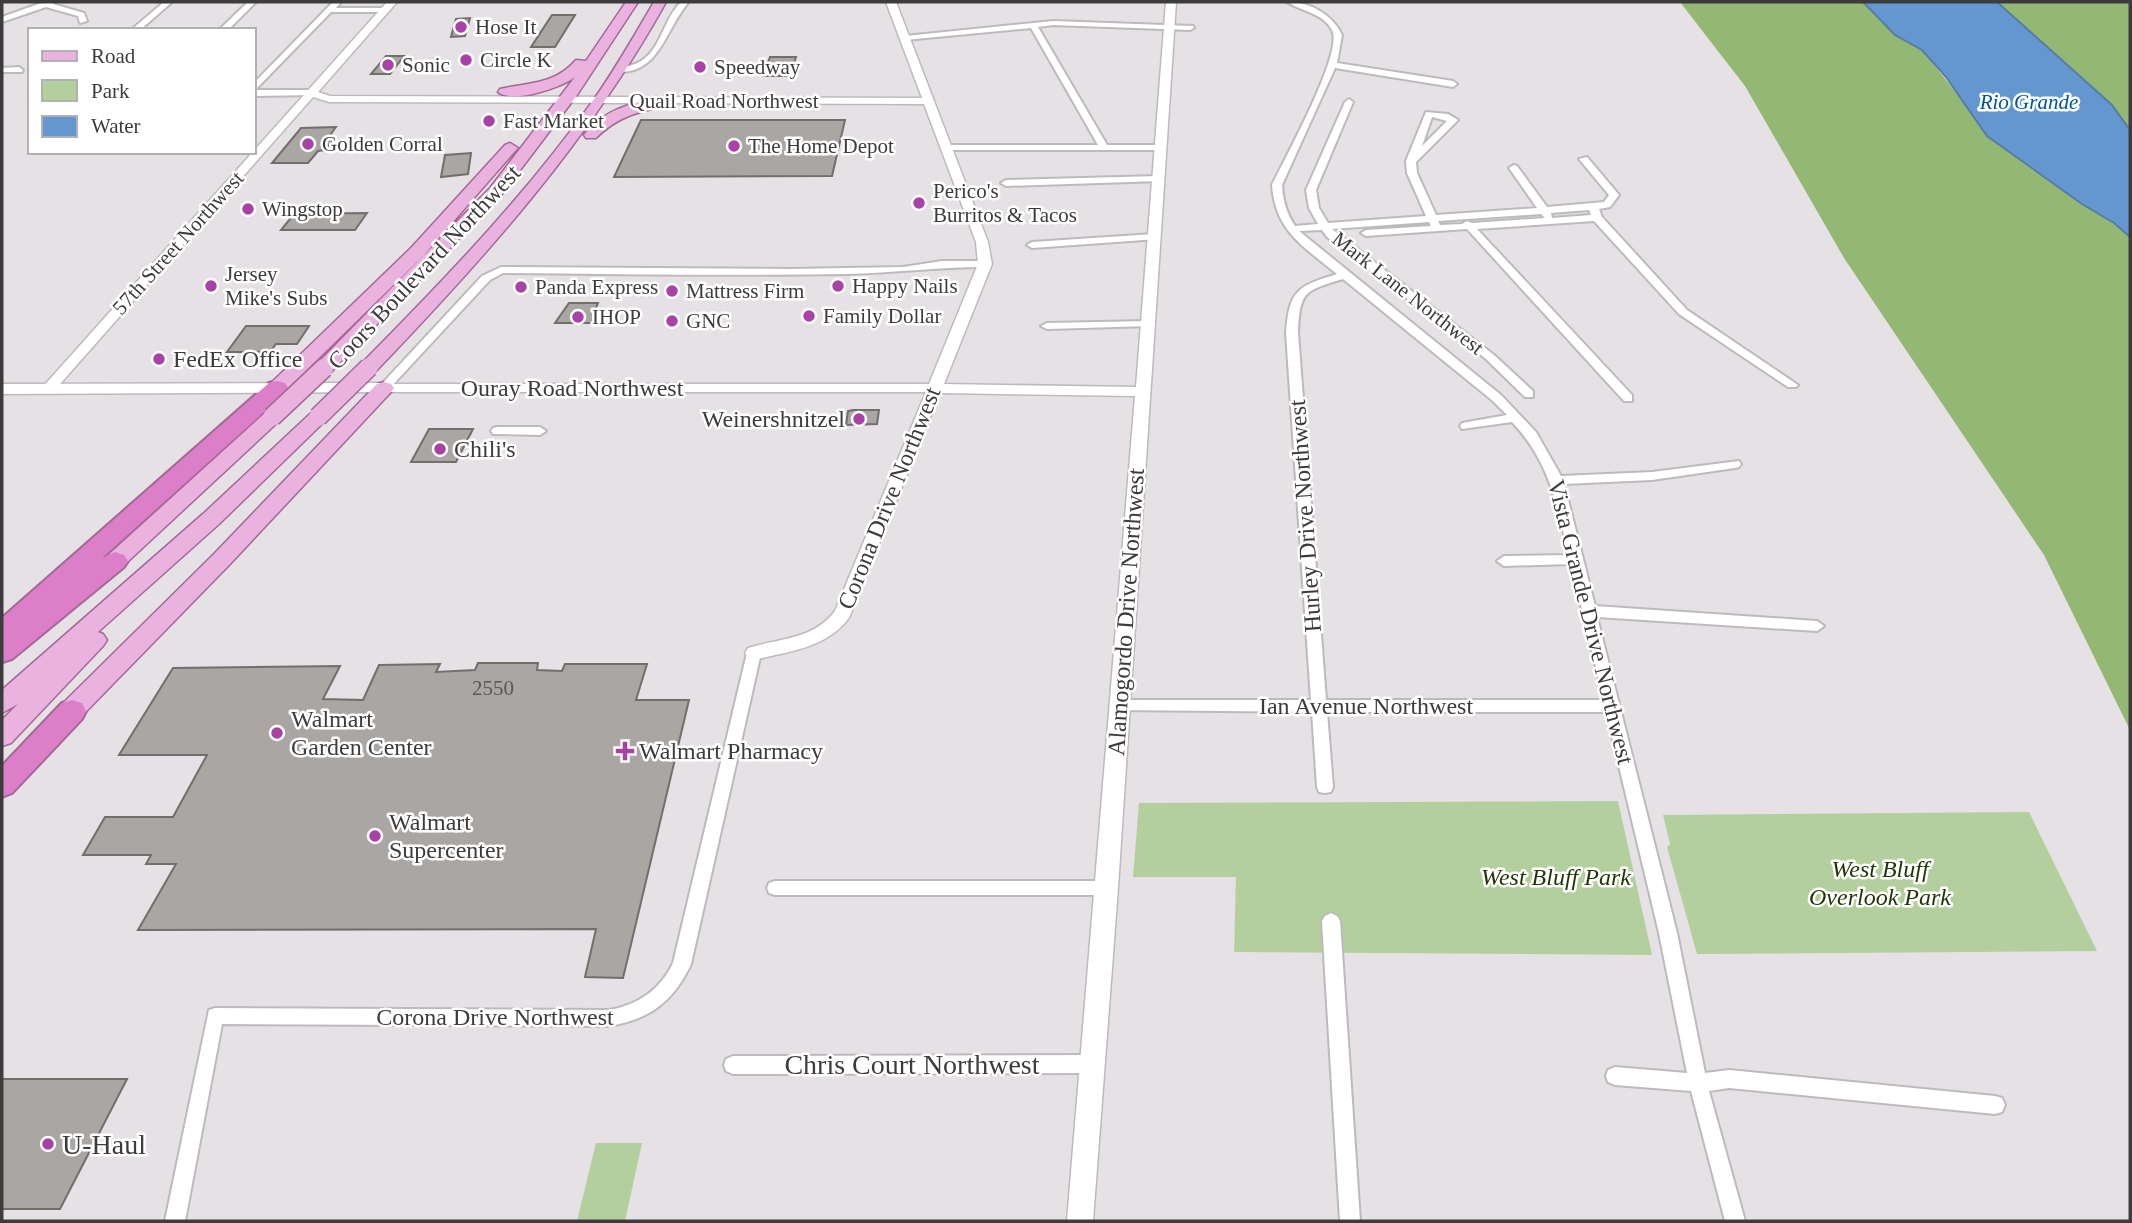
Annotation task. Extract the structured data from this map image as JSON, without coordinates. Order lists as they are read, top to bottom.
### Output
{
  "streets": {
    "main road": ["Coors Boulevard Northwest", "Ouray Road Northwest"],
    "street": [
      "Quail Road Northwest",
      "57th Street Northwest",
      "Mark Lane Northwest",
      "Corona Drive Northwest",
      "Hurley Drive Northwest",
      "Alamogordo Drive Northwest",
      "Vista Grande Drive Northwest",
      "Ian Avenue Northwest",
      "Chris Court Northwest"
    ]
  },
  "crossings": [
    ["Quail Road Northwest", "57th Street Northwest"],
    ["Quail Road Northwest", "Coors Boulevard Northwest"],
    ["57th Street Northwest", "Ouray Road Northwest"],
    ["Ouray Road Northwest", "Corona Drive Northwest"],
    ["Ouray Road Northwest", "Alamogordo Drive Northwest"],
    ["Hurley Drive Northwest", "Vista Grande Drive Northwest"],
    ["Hurley Drive Northwest", "Ian Avenue Northwest"],
    ["Alamogordo Drive Northwest", "Ian Avenue Northwest"],
    ["Alamogordo Drive Northwest", "Chris Court Northwest"],
    ["Vista Grande Drive Northwest", "Ian Avenue Northwest"]
  ],
  "water": ["Rio Grande"],
  "parks": ["West Bluff Overlook Park", "West Bluff Park"],
  "places": {
    "other": [
      "Hose It",
      "Circle K",
      "Sonic",
      "Speedway",
      "Fast Market",
      "Golden Corral",
      "The Home Depot",
      "Perico's Burritos & Tacos",
      "Wingstop",
      "Jersey Mike's Subs",
      "Happy Nails",
      "Panda Express",
      "Mattress Firm",
      "Family Dollar",
      "IHOP",
      "GNC",
      "FedEx Office",
      "Weinershnitzel",
      "Chili's",
      "Walmart Garden Center",
      "Walmart Supercenter",
      "U-Haul"
    ],
    "health": ["Walmart Pharmacy"]
  },
  "house_numbers": ["2550"],
  "legend": ["Road", "Park", "Water"]
}
